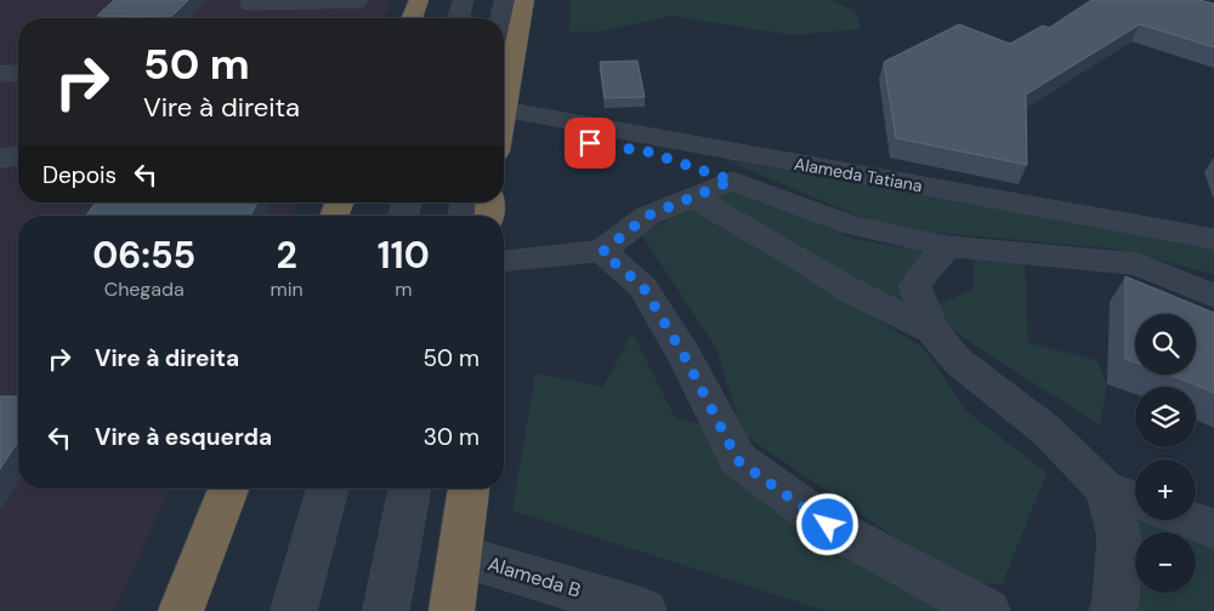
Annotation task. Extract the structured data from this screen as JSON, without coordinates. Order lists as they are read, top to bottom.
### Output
{
  "streets": {
    "street": ["Alameda Tatiana", "Alameda B"]
  },
  "page": {
    "turn": ["50 m", "Vire à direita"],
    "then": "Depois",
    "eta": [
      "06:55",
      "Chegada",
      "2",
      "min",
      "110",
      "m"
    ],
    "map_buttons": ["+", "−"],
    "list": [
      {
        "name": "Vire à direita",
        "value": "50 m"
      },
      {
        "name": "Vire à esquerda",
        "value": "30 m"
      }
    ]
  }
}
